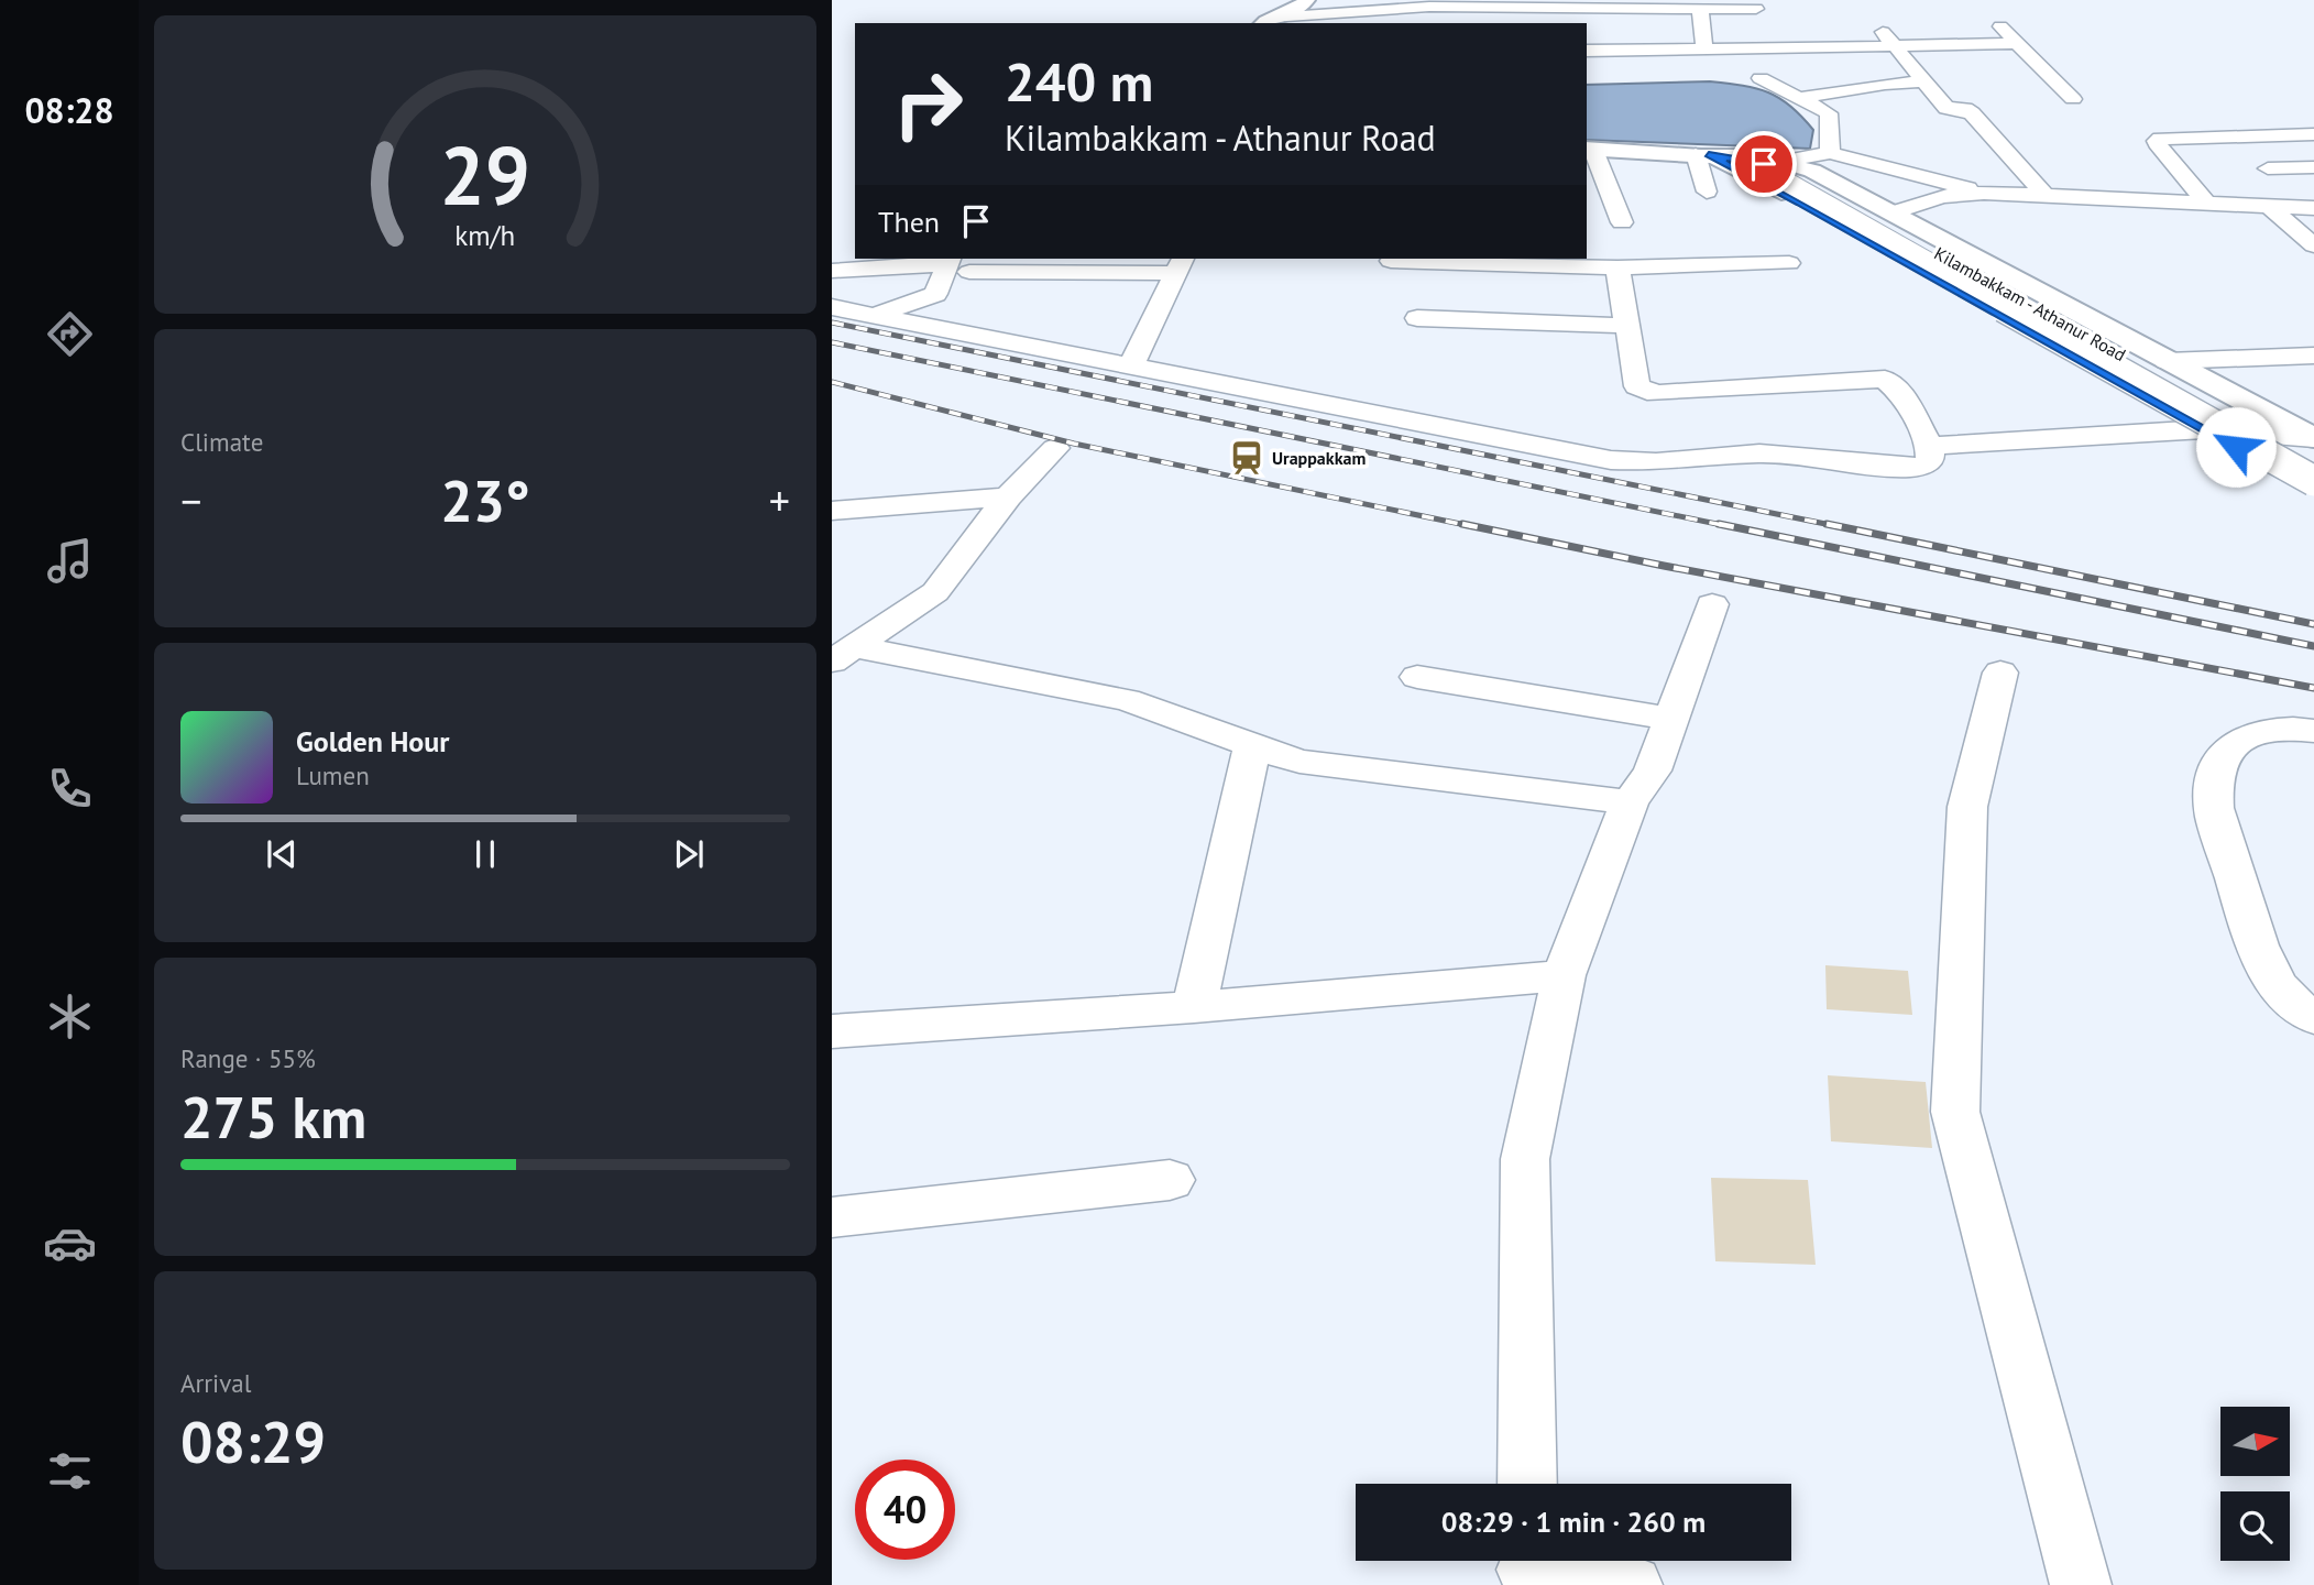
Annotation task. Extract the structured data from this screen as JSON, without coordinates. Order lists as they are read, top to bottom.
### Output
{
  "streets": {
    "street": ["Kilambakkam - Athanur Road"]
  },
  "places": {
    "station": ["Urappakkam"]
  },
  "north": "right",
  "page": {
    "tabs": "08:28",
    "turn": ["240 m", "Kilambakkam - Athanur Road"],
    "then": "Then",
    "tile": [
      "Climate",
      ["Range · 55%", "275 km"],
      ["Arrival", "08:29"]
    ],
    "heat": ["−", "23°", "+"],
    "song": ["Golden Hour", "Lumen"],
    "limit": "40",
    "trip": "08:29 · 1 min · 260 m",
    "gauge": ["29", "km/h"]
  }
}
